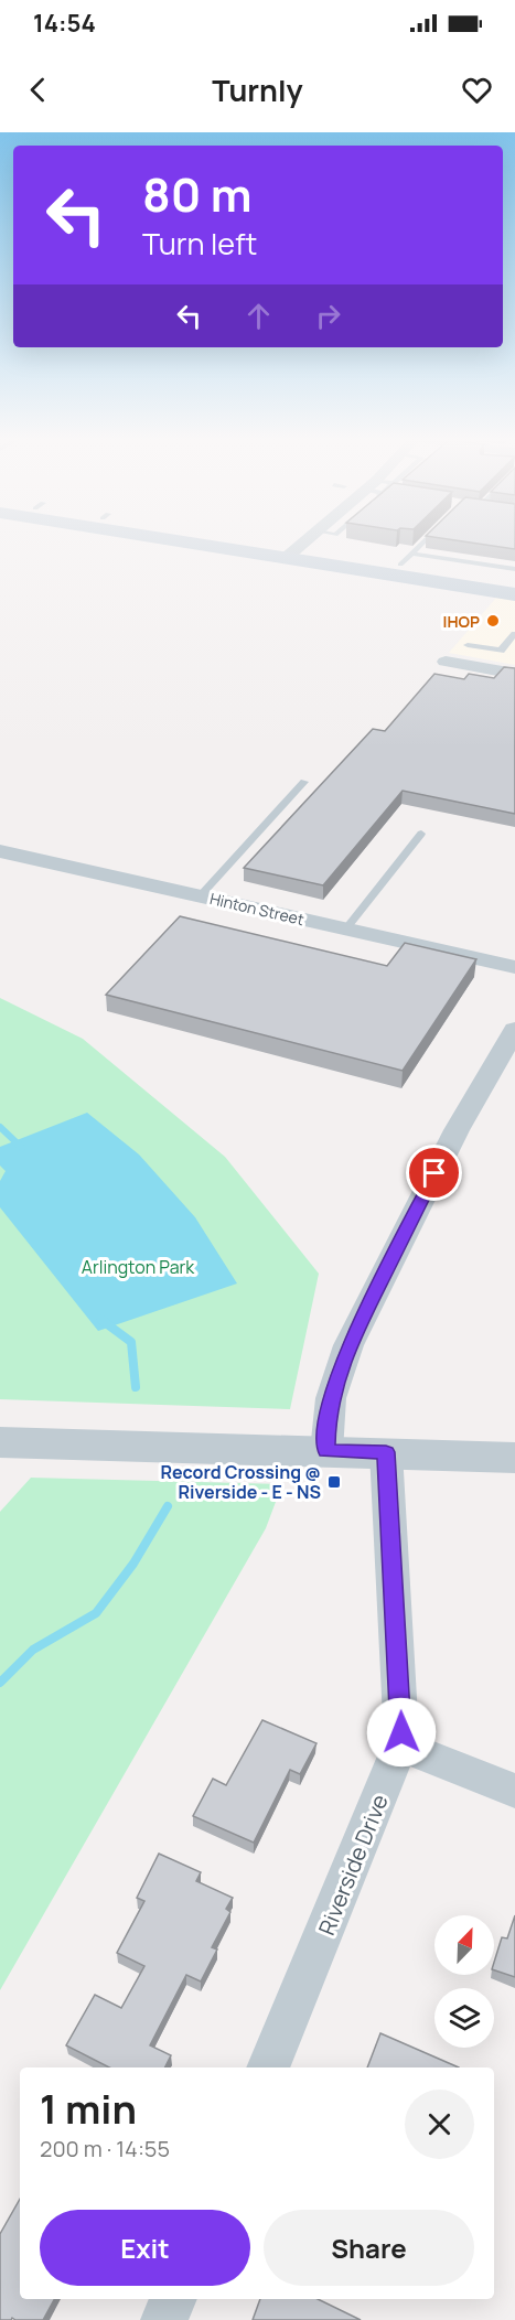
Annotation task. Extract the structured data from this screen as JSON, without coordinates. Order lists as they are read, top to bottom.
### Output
{
  "streets": {
    "street": ["Hinton Street", "Riverside Drive"]
  },
  "parks": ["Arlington Park"],
  "places": {
    "other": ["IHOP"],
    "transit": ["Record Crossing @ Riverside - E - NS"]
  },
  "north": "top right",
  "page": {
    "status": "14:54",
    "header": "Turnly",
    "turn": ["80 m", "Turn left"],
    "heading": ["1 min", "200 m · 14:55"],
    "buttons": ["Exit", "Share"]
  }
}
